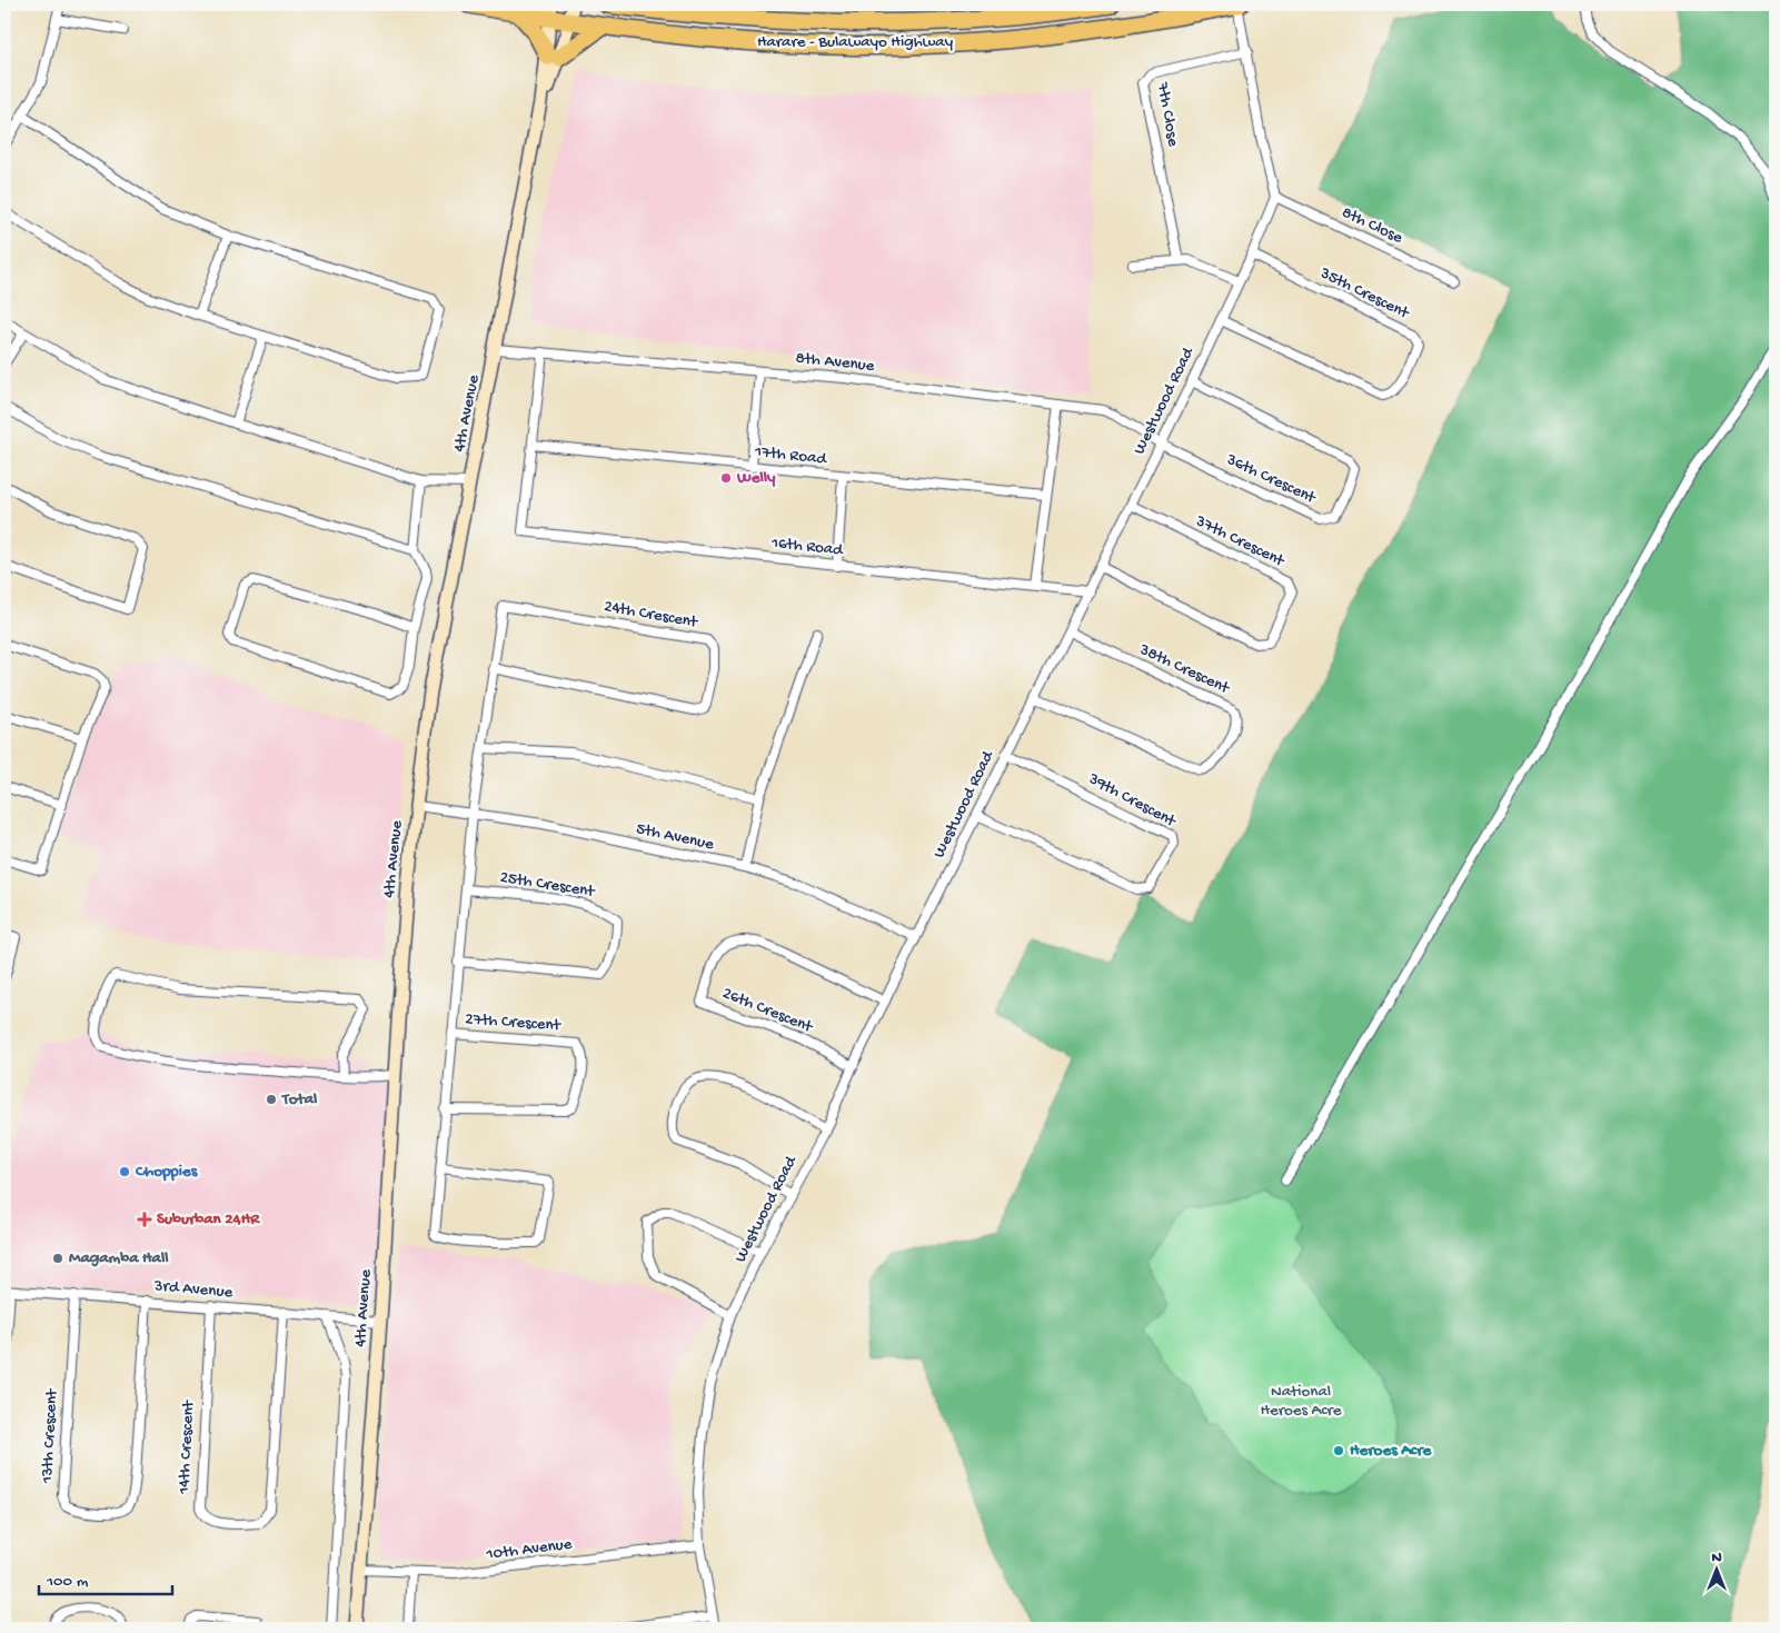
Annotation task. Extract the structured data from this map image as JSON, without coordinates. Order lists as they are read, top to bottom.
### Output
{
  "streets": {
    "highway": ["Harare - Bulawayo Highway"],
    "street": [
      "7th Close",
      "8th Close",
      "35th Crescent",
      "8th Avenue",
      "Westwood Road",
      "4th Avenue",
      "17th Road",
      "36th Crescent",
      "37th Crescent",
      "16th Road",
      "24th Crescent",
      "38th Crescent",
      "39th Crescent",
      "5th Avenue",
      "25th Crescent",
      "26th Crescent",
      "27th Crescent",
      "3rd Avenue",
      "13th Crescent",
      "14th Crescent",
      "10th Avenue"
    ]
  },
  "crossings": [
    ["8th Close", "Westwood Road"],
    ["35th Crescent", "Westwood Road"],
    ["8th Avenue", "Westwood Road"],
    ["8th Avenue", "4th Avenue"],
    ["8th Avenue", "36th Crescent"],
    ["Westwood Road", "36th Crescent"],
    ["Westwood Road", "37th Crescent"],
    ["Westwood Road", "16th Road"],
    ["Westwood Road", "38th Crescent"],
    ["Westwood Road", "39th Crescent"],
    ["Westwood Road", "5th Avenue"],
    ["Westwood Road", "26th Crescent"],
    ["Westwood Road", "10th Avenue"],
    ["4th Avenue", "5th Avenue"],
    ["4th Avenue", "3rd Avenue"],
    ["4th Avenue", "10th Avenue"],
    ["17th Road", "16th Road"],
    ["3rd Avenue", "13th Crescent"],
    ["3rd Avenue", "14th Crescent"]
  ],
  "parks": ["National Heroes Acre"],
  "places": {
    "other": [
      "Welly",
      "Total",
      "Choppies",
      "Magamba Hall",
      "Heroes Acre"
    ],
    "health": ["Suburban 24HR"]
  },
  "scale_bar": "100 m",
  "north": "top"
}
